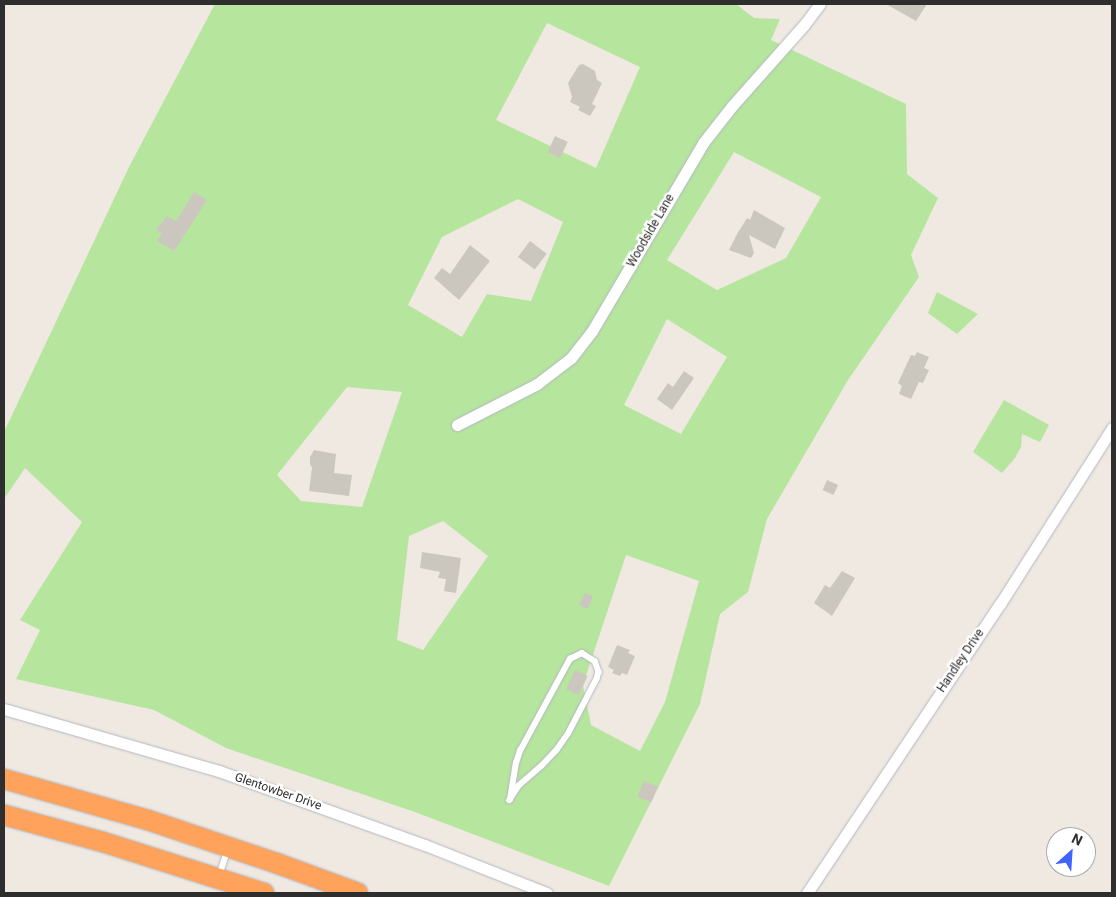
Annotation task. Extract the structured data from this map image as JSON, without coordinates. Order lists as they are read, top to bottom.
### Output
{
  "streets": {
    "street": ["Woodside Lane", "Handley Drive", "Glentowber Drive"]
  },
  "north": "top right"
}
